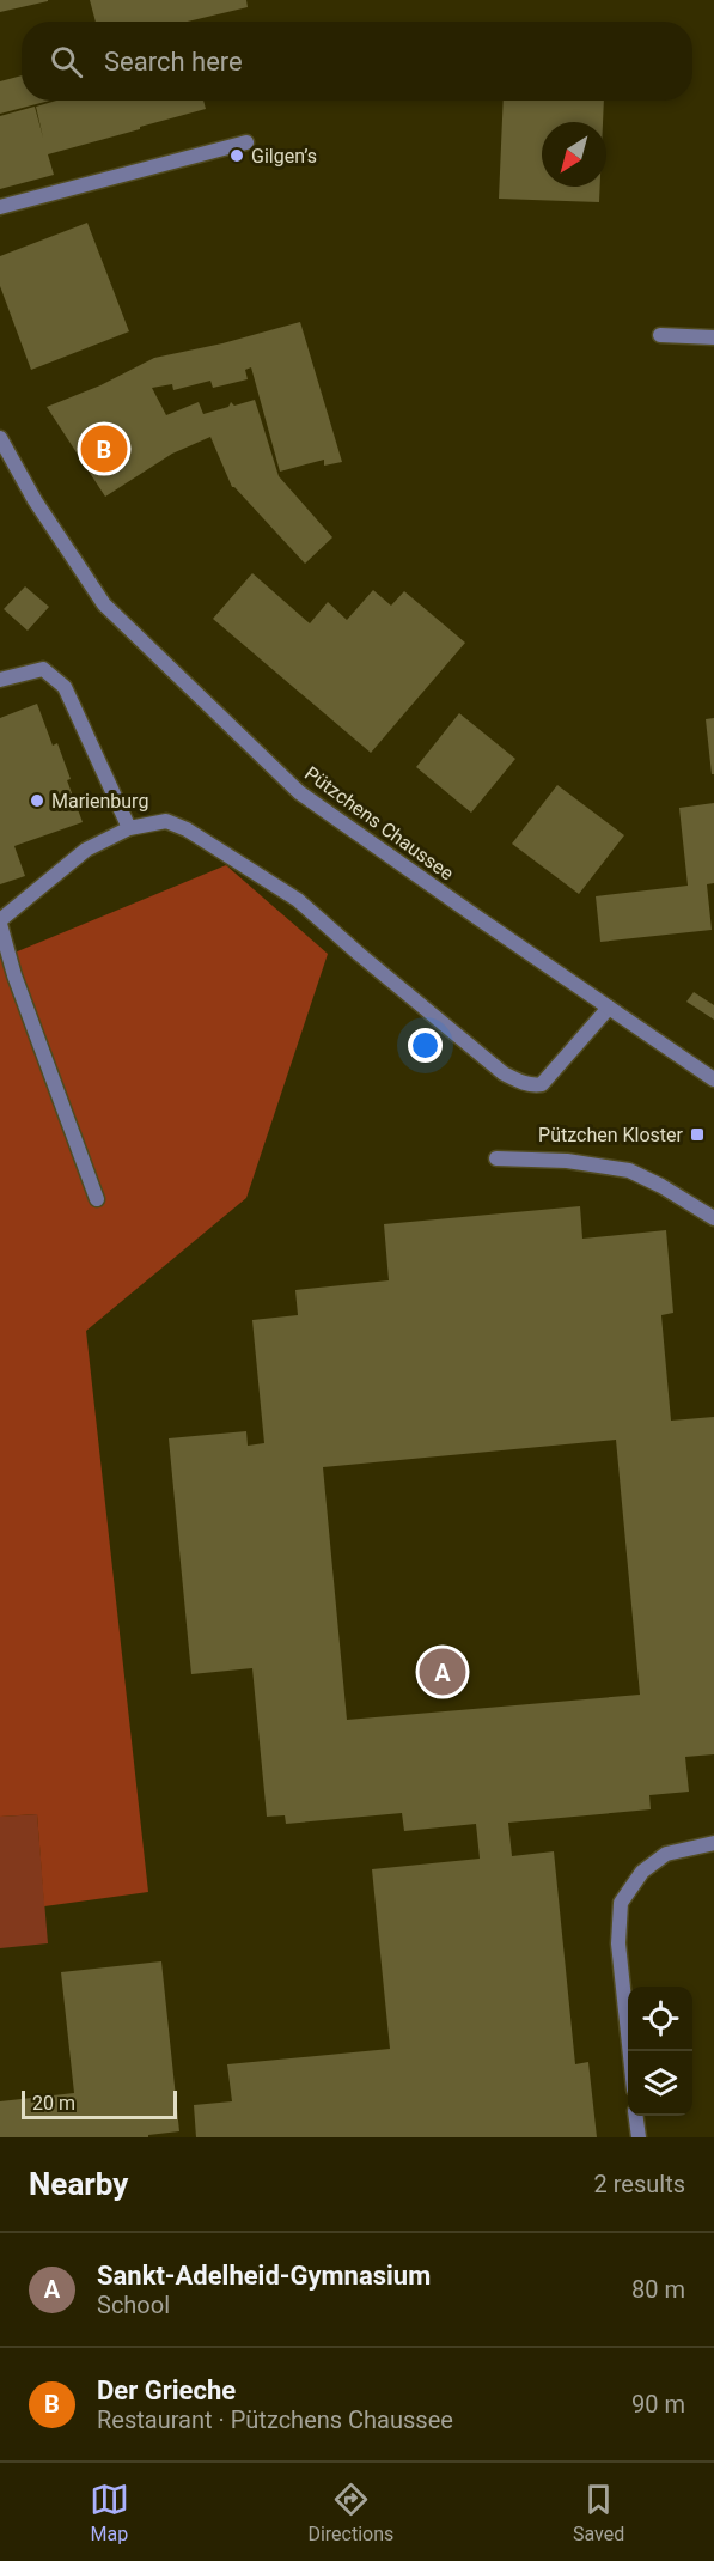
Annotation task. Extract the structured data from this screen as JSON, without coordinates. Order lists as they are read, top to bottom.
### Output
{
  "streets": {
    "street": ["Pützchens Chaussee"]
  },
  "places": {
    "other": ["Gilgen’s", "Marienburg"],
    "transit": ["Pützchen Kloster"]
  },
  "scale_bar": "20 m",
  "north": "bottom left",
  "page": {
    "search": "Search here",
    "pins": ["B", "A"],
    "scale": "20 m",
    "heading": ["Nearby", "2 results"],
    "list": [
      {
        "mark": "A",
        "name": "Sankt-Adelheid-Gymnasium",
        "note": "School",
        "value": "80 m"
      },
      {
        "mark": "B",
        "name": "Der Grieche",
        "note": "Restaurant · Pützchens Chaussee",
        "value": "90 m"
      }
    ],
    "nav": ["Map", "Directions", "Saved"]
  }
}
